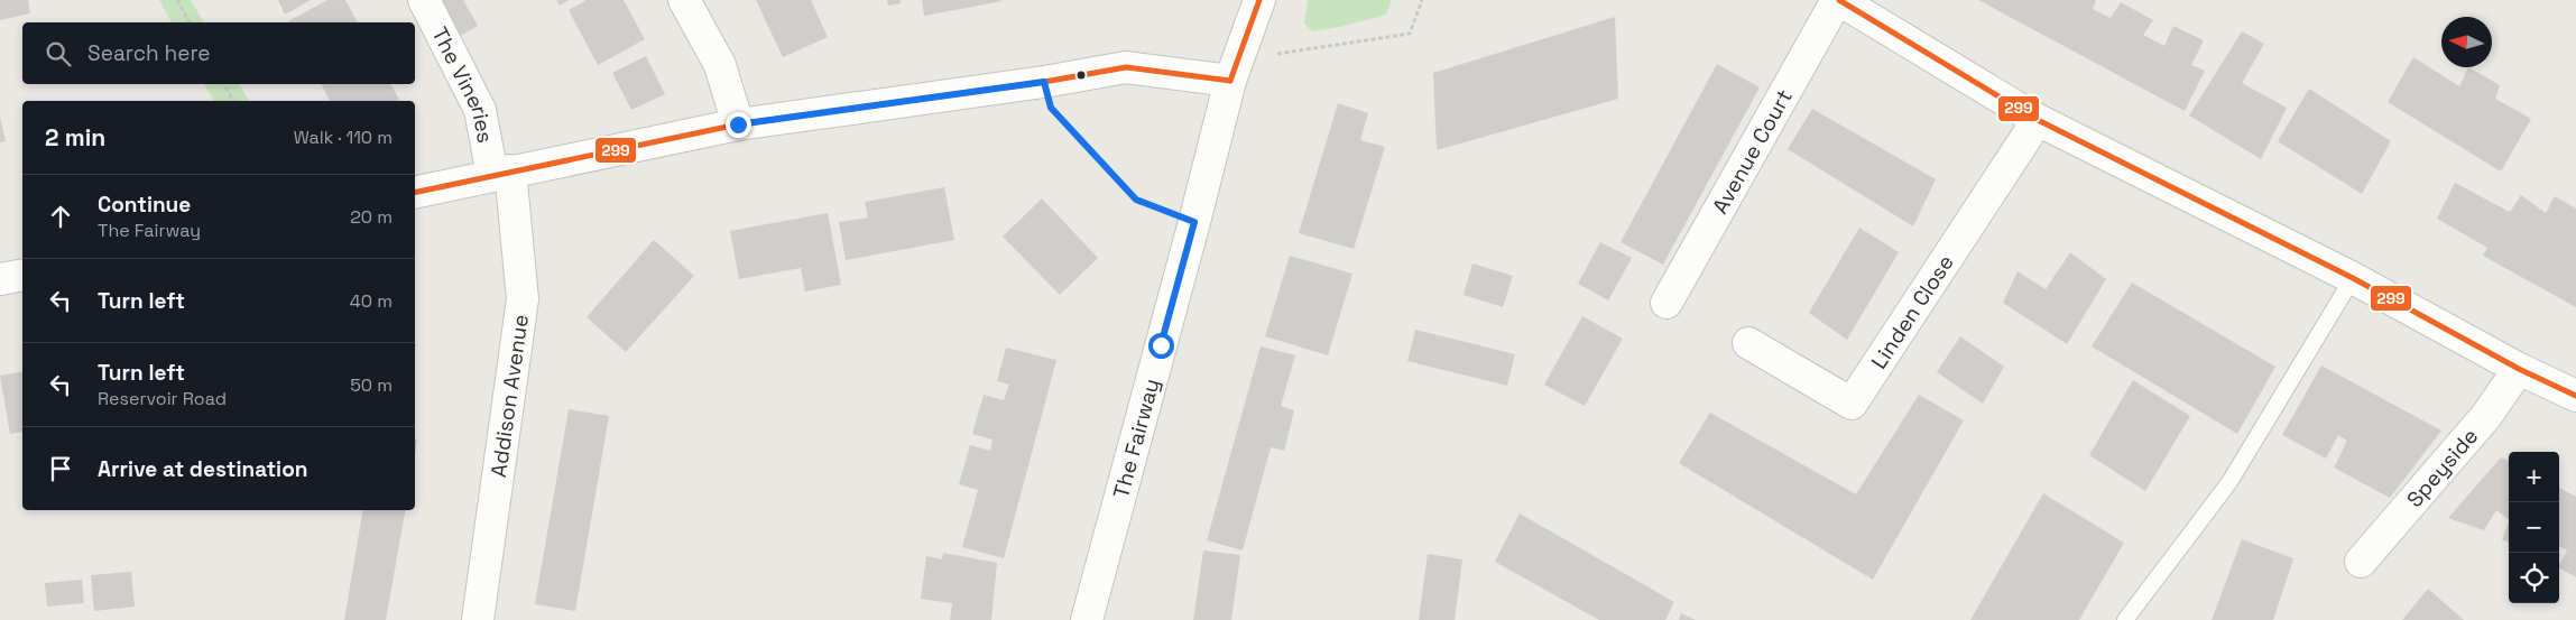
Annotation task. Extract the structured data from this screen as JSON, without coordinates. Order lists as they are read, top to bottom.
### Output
{
  "streets": {
    "street": [
      "The Vineries",
      "Avenue Court",
      "Linden Close",
      "Addison Avenue",
      "The Fairway",
      "Speyside"
    ]
  },
  "crossings": [
    ["The Vineries", "Addison Avenue"]
  ],
  "lines": ["transit line 299"],
  "north": "left",
  "page": {
    "search": "Search here",
    "heading": ["2 min", "Walk · 110 m"],
    "list": [
      ["Continue", "The Fairway", "20 m"],
      ["Turn left", "40 m"],
      ["Turn left", "Reservoir Road", "50 m"],
      "Arrive at destination"
    ],
    "map_buttons": ["+", "−"]
  }
}
